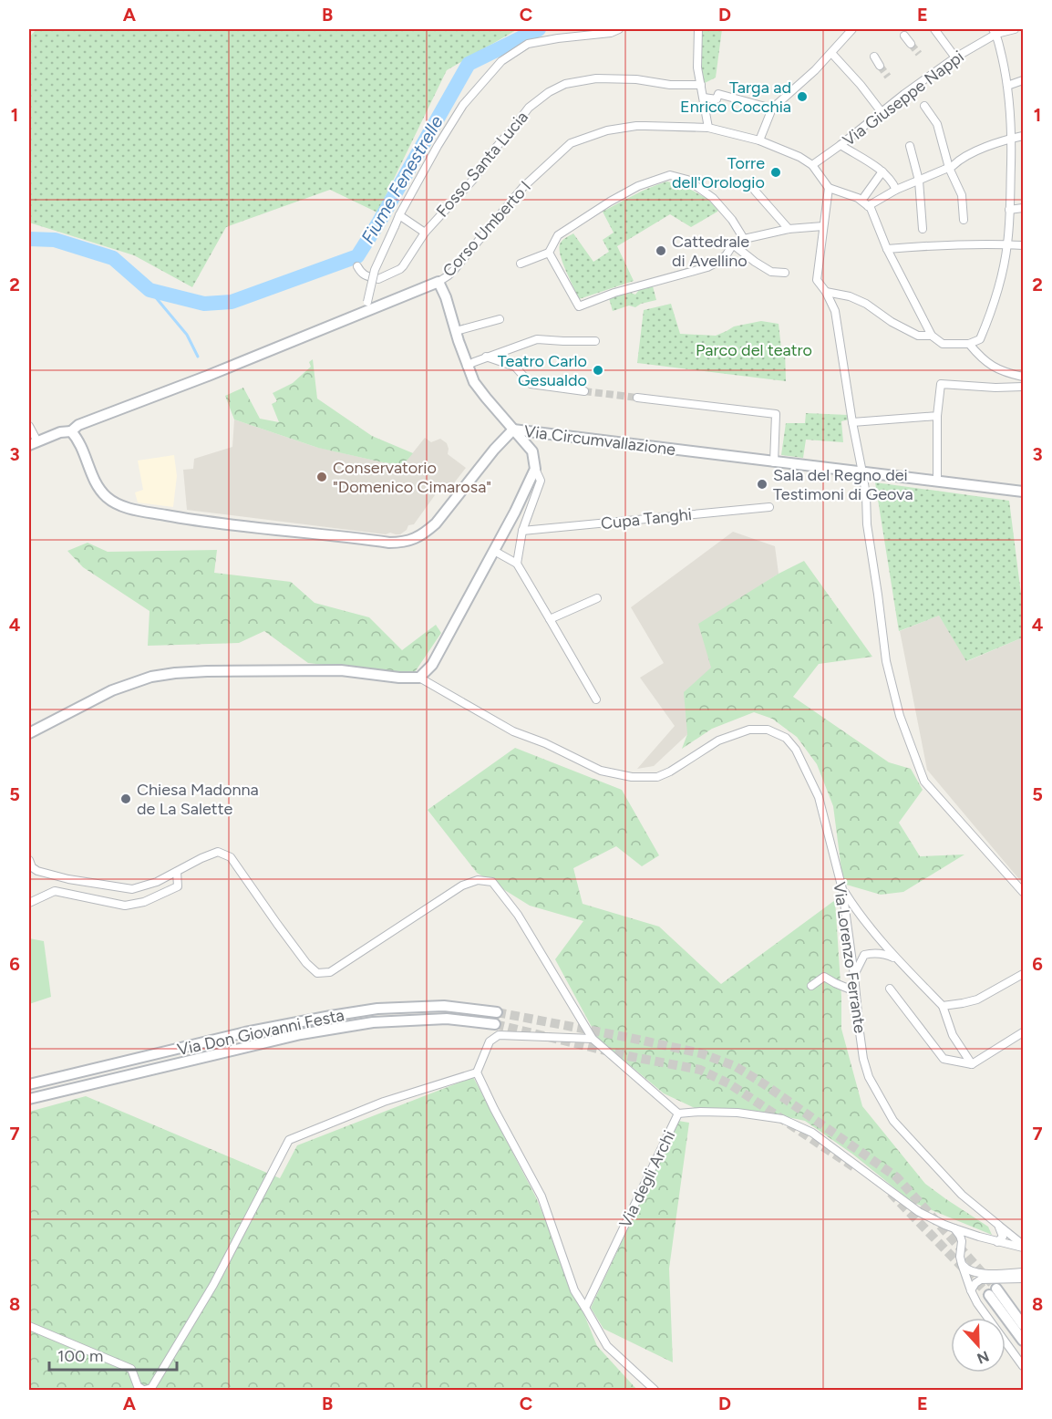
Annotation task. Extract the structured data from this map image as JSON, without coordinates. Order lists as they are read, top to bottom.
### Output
{
  "streets": {
    "street": [
      "Via Giuseppe Nappi",
      "Fosso Santa Lucia",
      "Corso Umberto I",
      "Via Circumvallazione",
      "Cupa Tanghi",
      "Via Lorenzo Ferrante",
      "Via Don Giovanni Festa",
      "Via degli Archi"
    ]
  },
  "crossings": [
    ["Via Giuseppe Nappi", "Corso Umberto I"],
    ["Corso Umberto I", "Via Circumvallazione"],
    ["Via Lorenzo Ferrante", "Via degli Archi"]
  ],
  "water": ["Fiume Fenestrelle"],
  "parks": ["Parco del teatro"],
  "places": [
    "Targa ad Enrico Cocchia",
    "Torre dell'Orologio",
    "Cattedrale di Avellino",
    "Teatro Carlo Gesualdo",
    "Conservatorio \"Domenico Cimarosa\"",
    "Sala del Regno dei Testimoni di Geova",
    "Chiesa Madonna de La Salette"
  ],
  "scale_bar": "100 m",
  "north": "bottom",
  "grid": {
    "columns": [
      "A",
      "B",
      "C",
      "D",
      "E"
    ],
    "rows": [
      "1",
      "2",
      "3",
      "4",
      "5",
      "6",
      "7",
      "8"
    ]
  }
}
